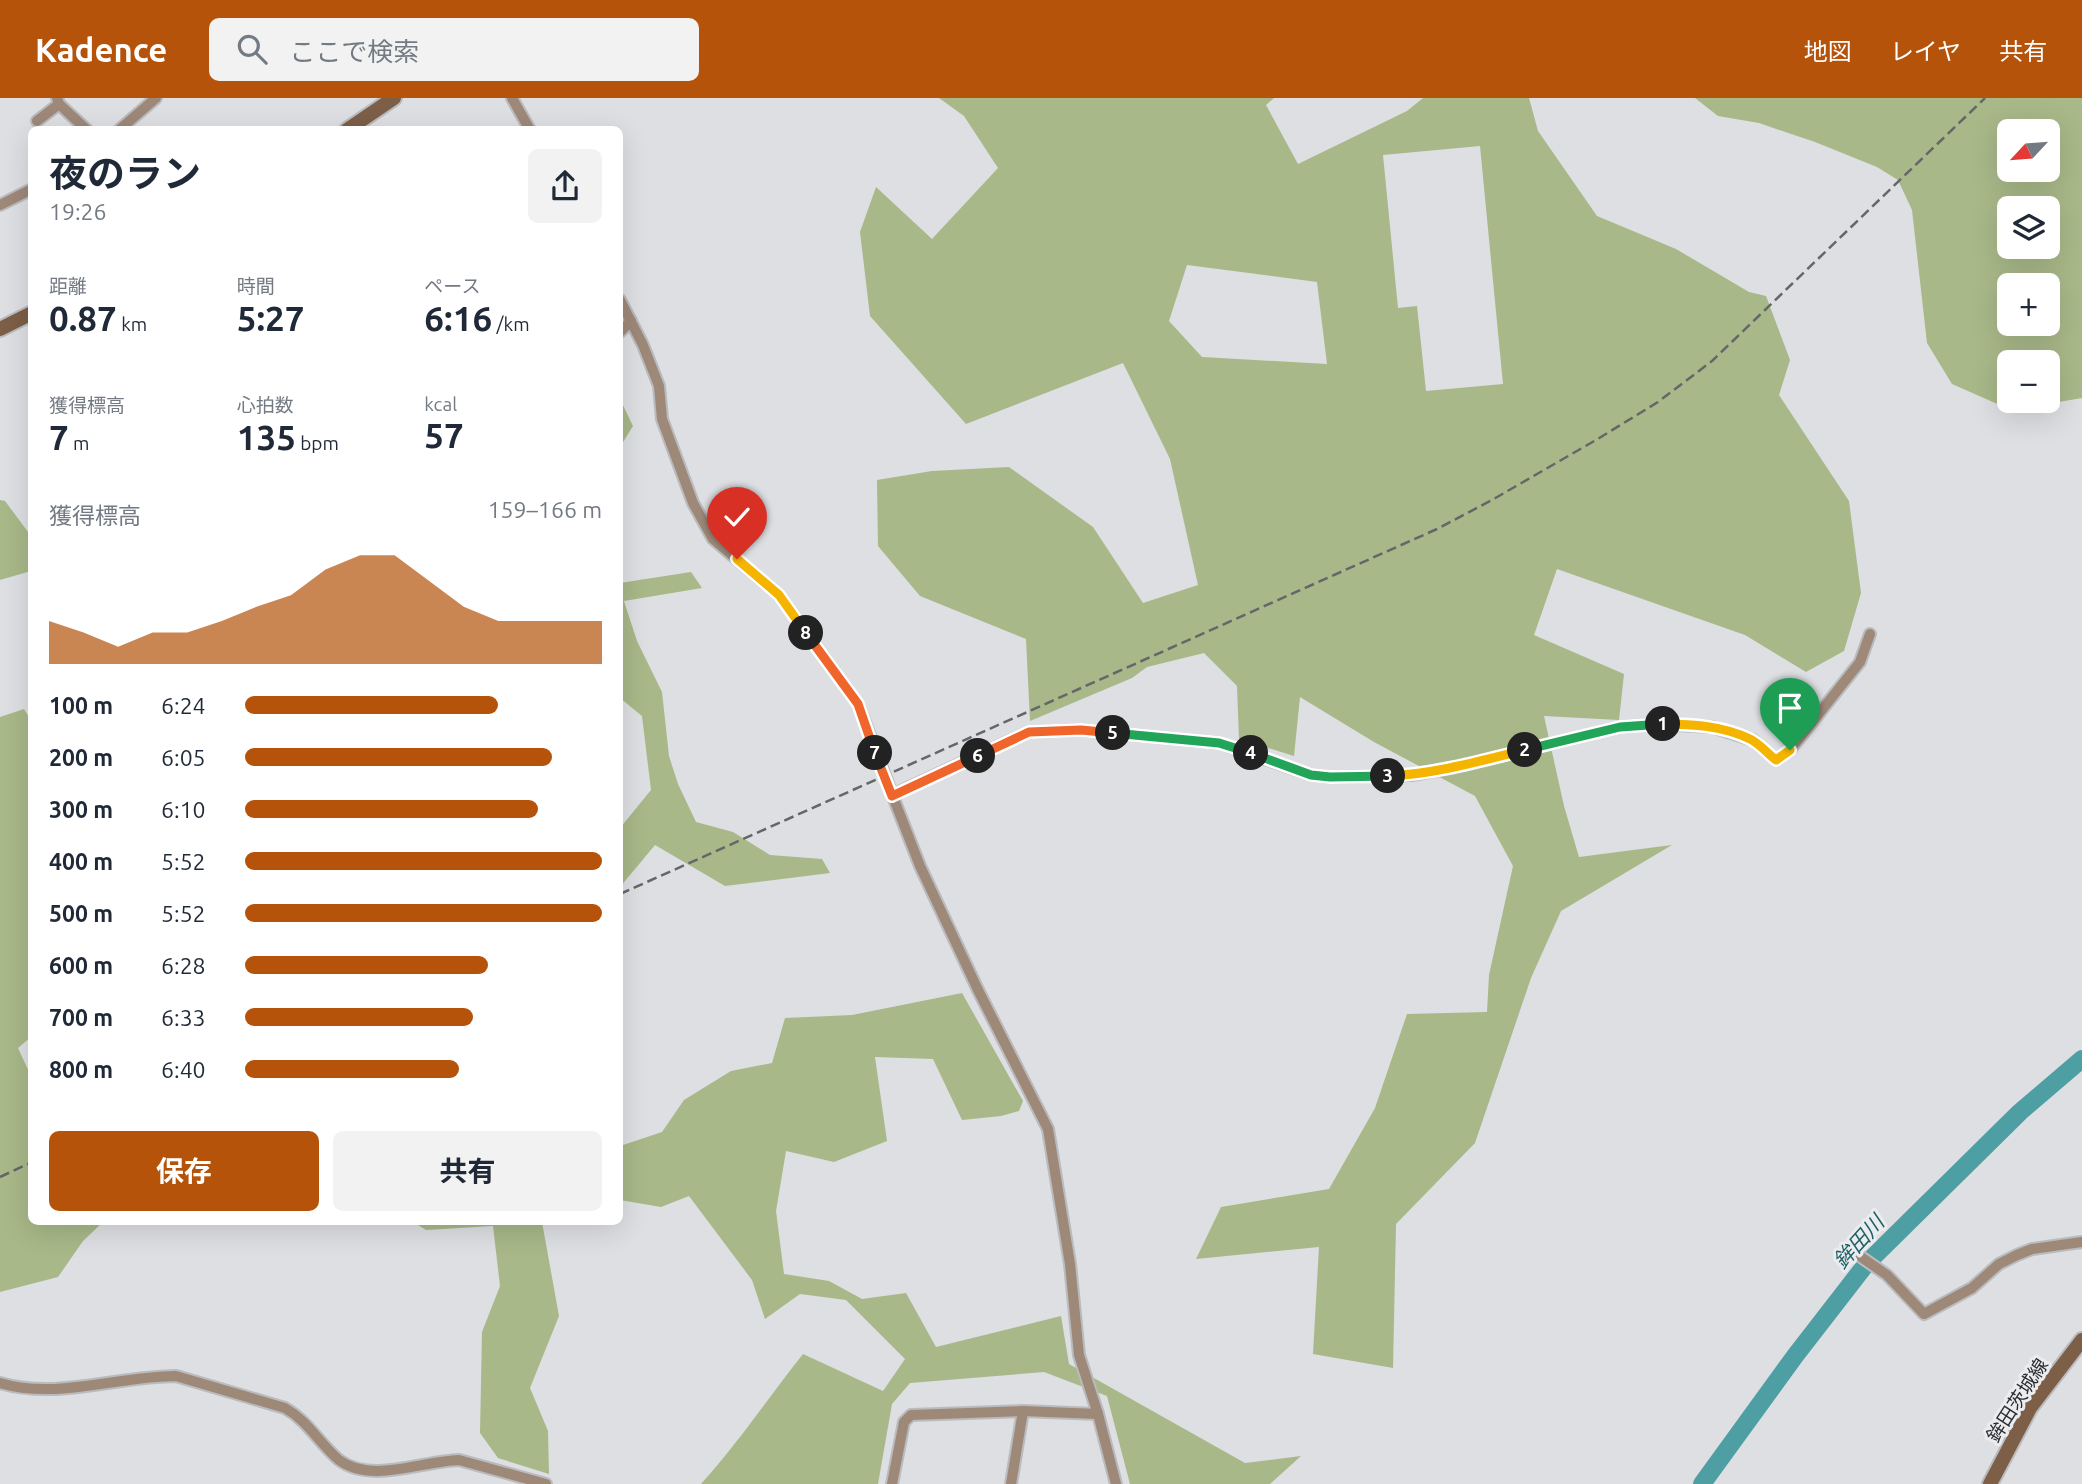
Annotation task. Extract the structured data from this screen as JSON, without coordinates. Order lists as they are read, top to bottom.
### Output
{
  "streets": {
    "main road": ["鉾田茨城線"]
  },
  "water": ["鉾田川"],
  "north": "bottom left",
  "page": {
    "header": "Kadence",
    "search": "ここで検索",
    "nav": ["地図", "レイヤ", "共有"],
    "map_buttons": ["+", "−"],
    "heading": ["夜のラン", "19:26"],
    "stats": [
      ["距離", "0.87 km"],
      ["時間", "5:27"],
      ["ペース", "6:16 /km"],
      ["獲得標高", "7 m"],
      ["心拍数", "135 bpm"],
      ["kcal", "57"]
    ],
    "chart": ["獲得標高", "159–166 m"],
    "pins": [
      "8",
      "1",
      "5",
      "2",
      "4",
      "7",
      "6",
      "3"
    ],
    "list": [
      {
        "name": "100 m",
        "note": "6:24"
      },
      {
        "name": "200 m",
        "note": "6:05"
      },
      {
        "name": "300 m",
        "note": "6:10"
      },
      {
        "name": "400 m",
        "note": "5:52"
      },
      {
        "name": "500 m",
        "note": "5:52"
      },
      {
        "name": "600 m",
        "note": "6:28"
      },
      {
        "name": "700 m",
        "note": "6:33"
      },
      {
        "name": "800 m",
        "note": "6:40"
      }
    ],
    "buttons": ["保存", "共有"]
  }
}
